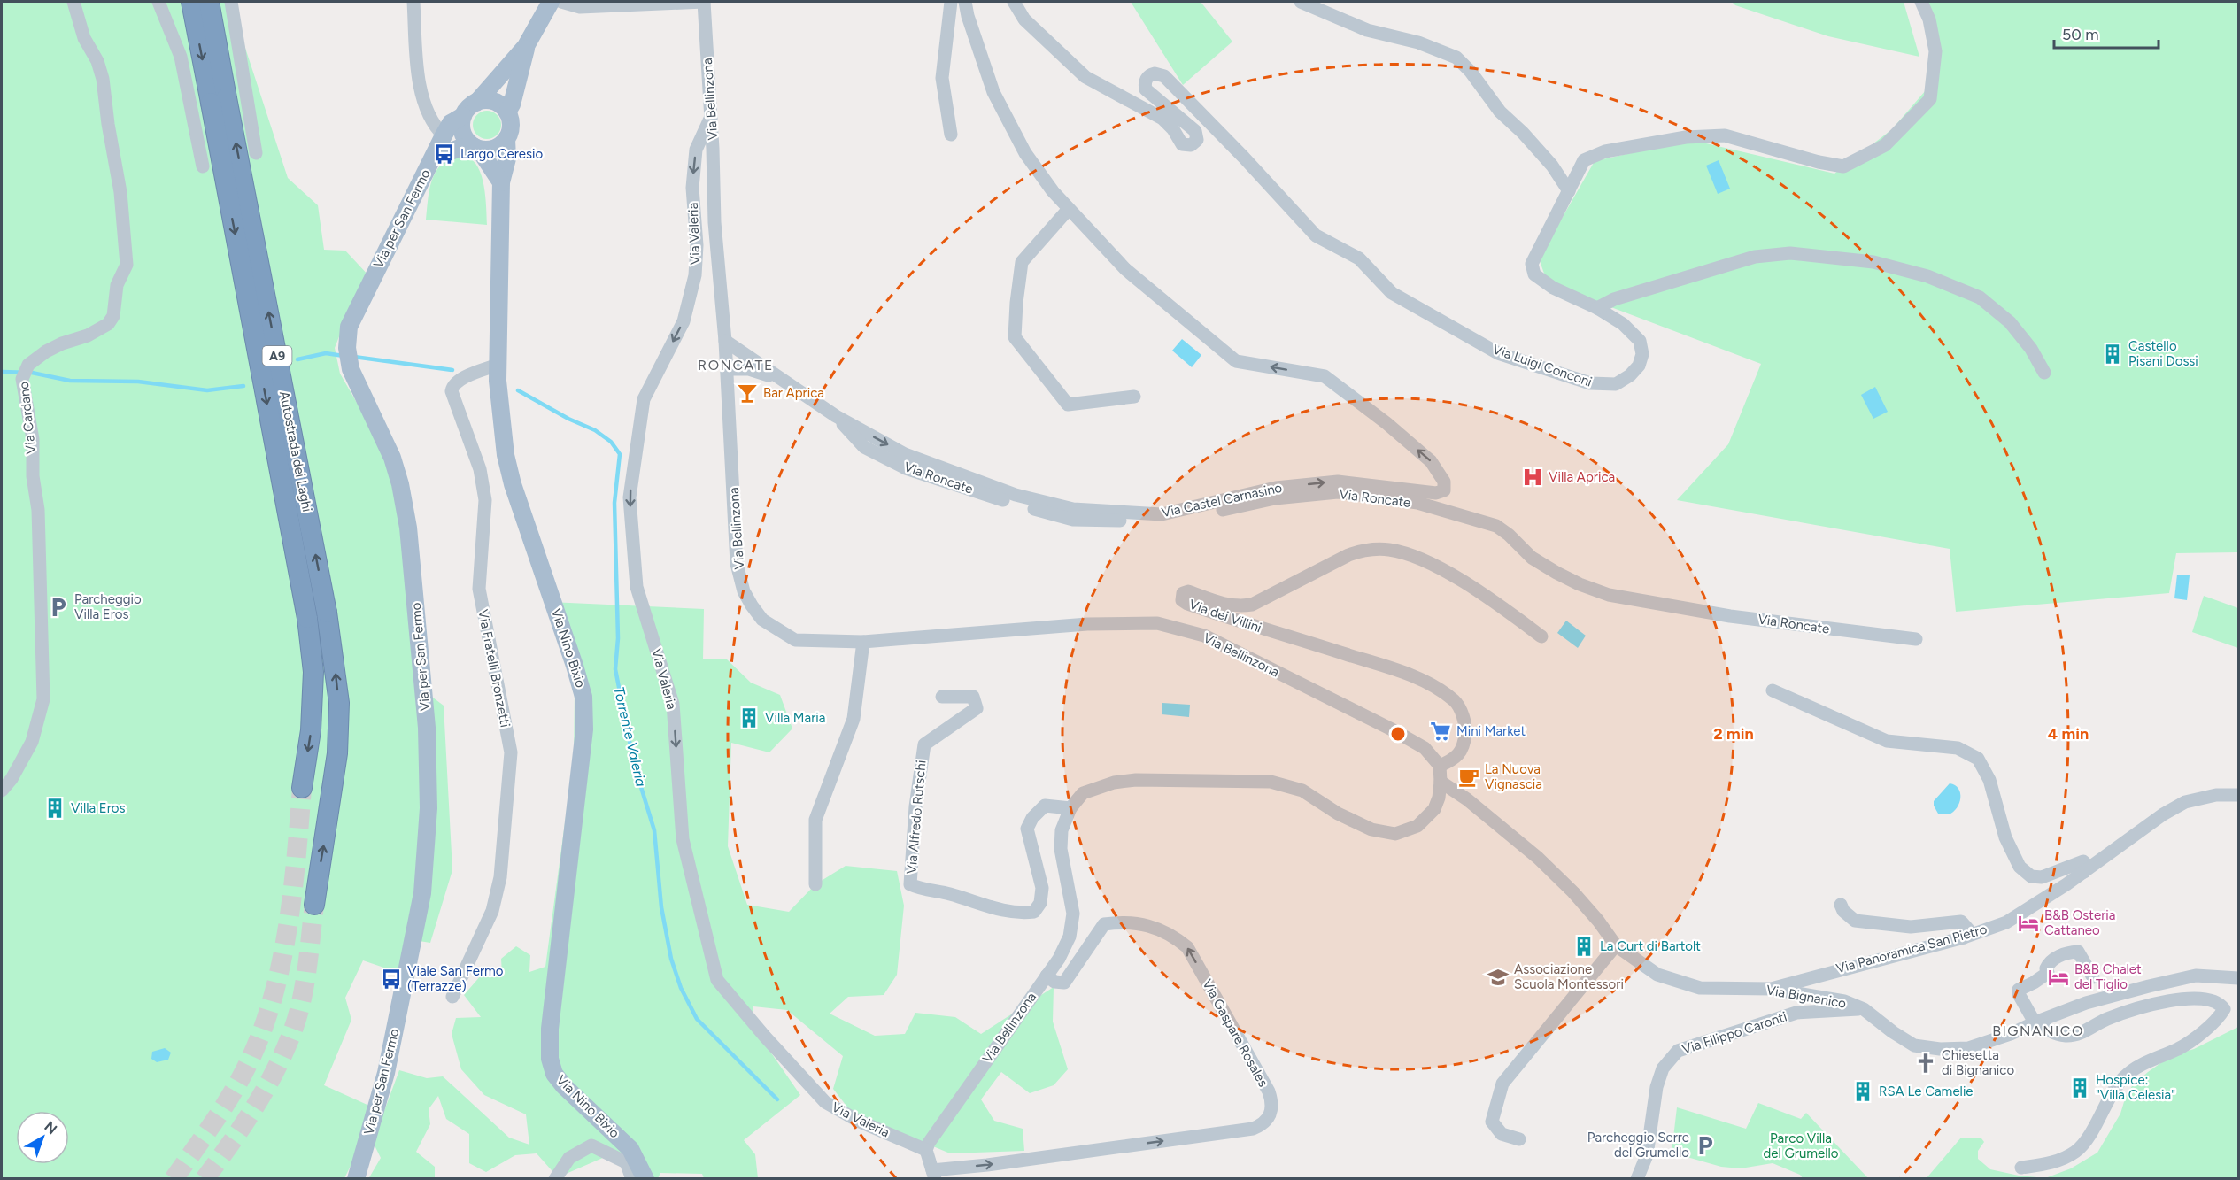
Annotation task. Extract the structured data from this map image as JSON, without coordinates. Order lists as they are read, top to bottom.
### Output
{
  "streets": {
    "highway": ["A9", "Autostrada dei Laghi"],
    "main road": ["Via per San Fermo", "Via Nino Bixio"],
    "street": [
      "Via Bellinzona",
      "Via Valeria",
      "Via Luigi Conconi",
      "Via Cardano",
      "Via Roncate",
      "Via Castel Carnasino",
      "Via dei Villini",
      "Via Fratelli Bronzetti",
      "Via Alfredo Rutschi",
      "Via Panoramica San Pietro",
      "Via Bignanico",
      "Via Gaspare Rosales",
      "Via Filippo Caronti"
    ]
  },
  "crossings": [
    ["Via Bellinzona", "Via Valeria"],
    ["Via Bellinzona", "Via Castel Carnasino"],
    ["Via Bellinzona", "Via dei Villini"],
    ["Via Bellinzona", "Via Alfredo Rutschi"],
    ["Via Bellinzona", "Via Bignanico"],
    ["Via Bellinzona", "Via Gaspare Rosales"],
    ["Via per San Fermo", "Via Nino Bixio"],
    ["Via Roncate", "Via Castel Carnasino"],
    ["Via Nino Bixio", "Via Fratelli Bronzetti"],
    ["Via Panoramica San Pietro", "Via Bignanico"],
    ["Via Bignanico", "Via Filippo Caronti"]
  ],
  "one_way": ["Via Valeria"],
  "districts": ["RONCATE", "BIGNANICO"],
  "water": ["Torrente Valeria"],
  "parks": ["Parco Villa del Grumello"],
  "places": {
    "bus stop": ["Largo Ceresio", "Viale San Fermo (Terrazze)"],
    "building": [
      "Castello Pisani Dossi",
      "Villa Maria",
      "Villa Eros",
      "La Curt di Bartolt",
      "Hospice: \"Villa Celesia\"",
      "RSA Le Camelie"
    ],
    "bar": ["Bar Aprica"],
    "hospital": ["Villa Aprica"],
    "parking": ["Parcheggio Villa Eros", "Parcheggio Serre del Grumello"],
    "supermarket": ["Mini Market"],
    "cafe": ["La Nuova Vignascia"],
    "hotel": ["B&B Osteria Cattaneo", "B&B Chalet del Tiglio"],
    "school or university": ["Associazione Scuola Montessori"],
    "church": ["Chiesetta di Bignanico"]
  },
  "scale_bar": "50 m",
  "north": "top right",
  "rings": ["2 min", "4 min"]
}
